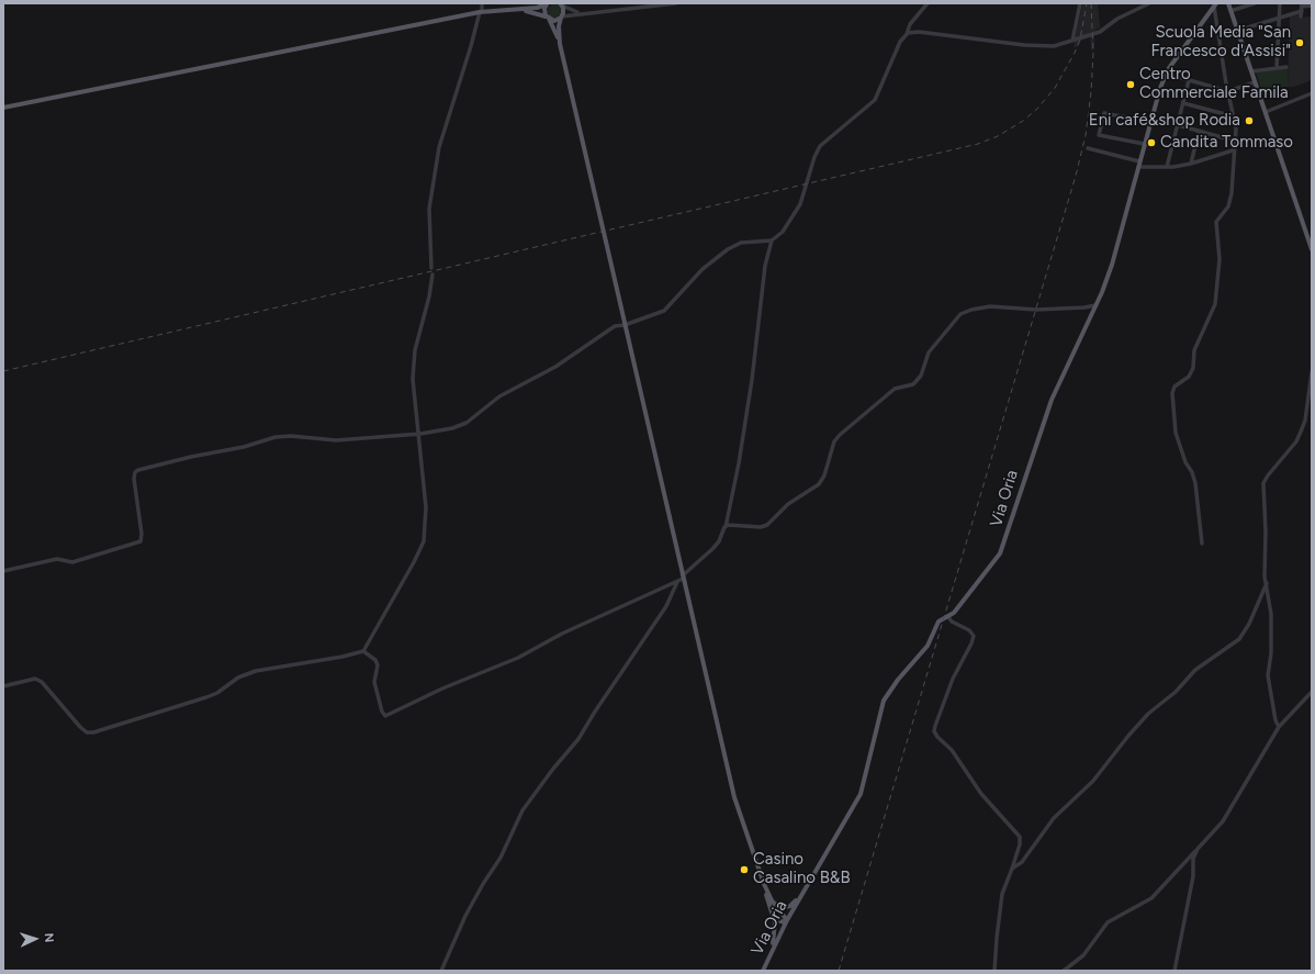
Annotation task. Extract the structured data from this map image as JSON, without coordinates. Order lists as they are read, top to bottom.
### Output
{
  "streets": {
    "main road": ["Via Oria"]
  },
  "places": [
    "Scuola Media \"San Francesco d'Assisi\"",
    "Centro Commerciale Famila",
    "Eni café&shop Rodia",
    "Candita Tommaso",
    "Casino Casalino B&B"
  ],
  "north": "right"
}
